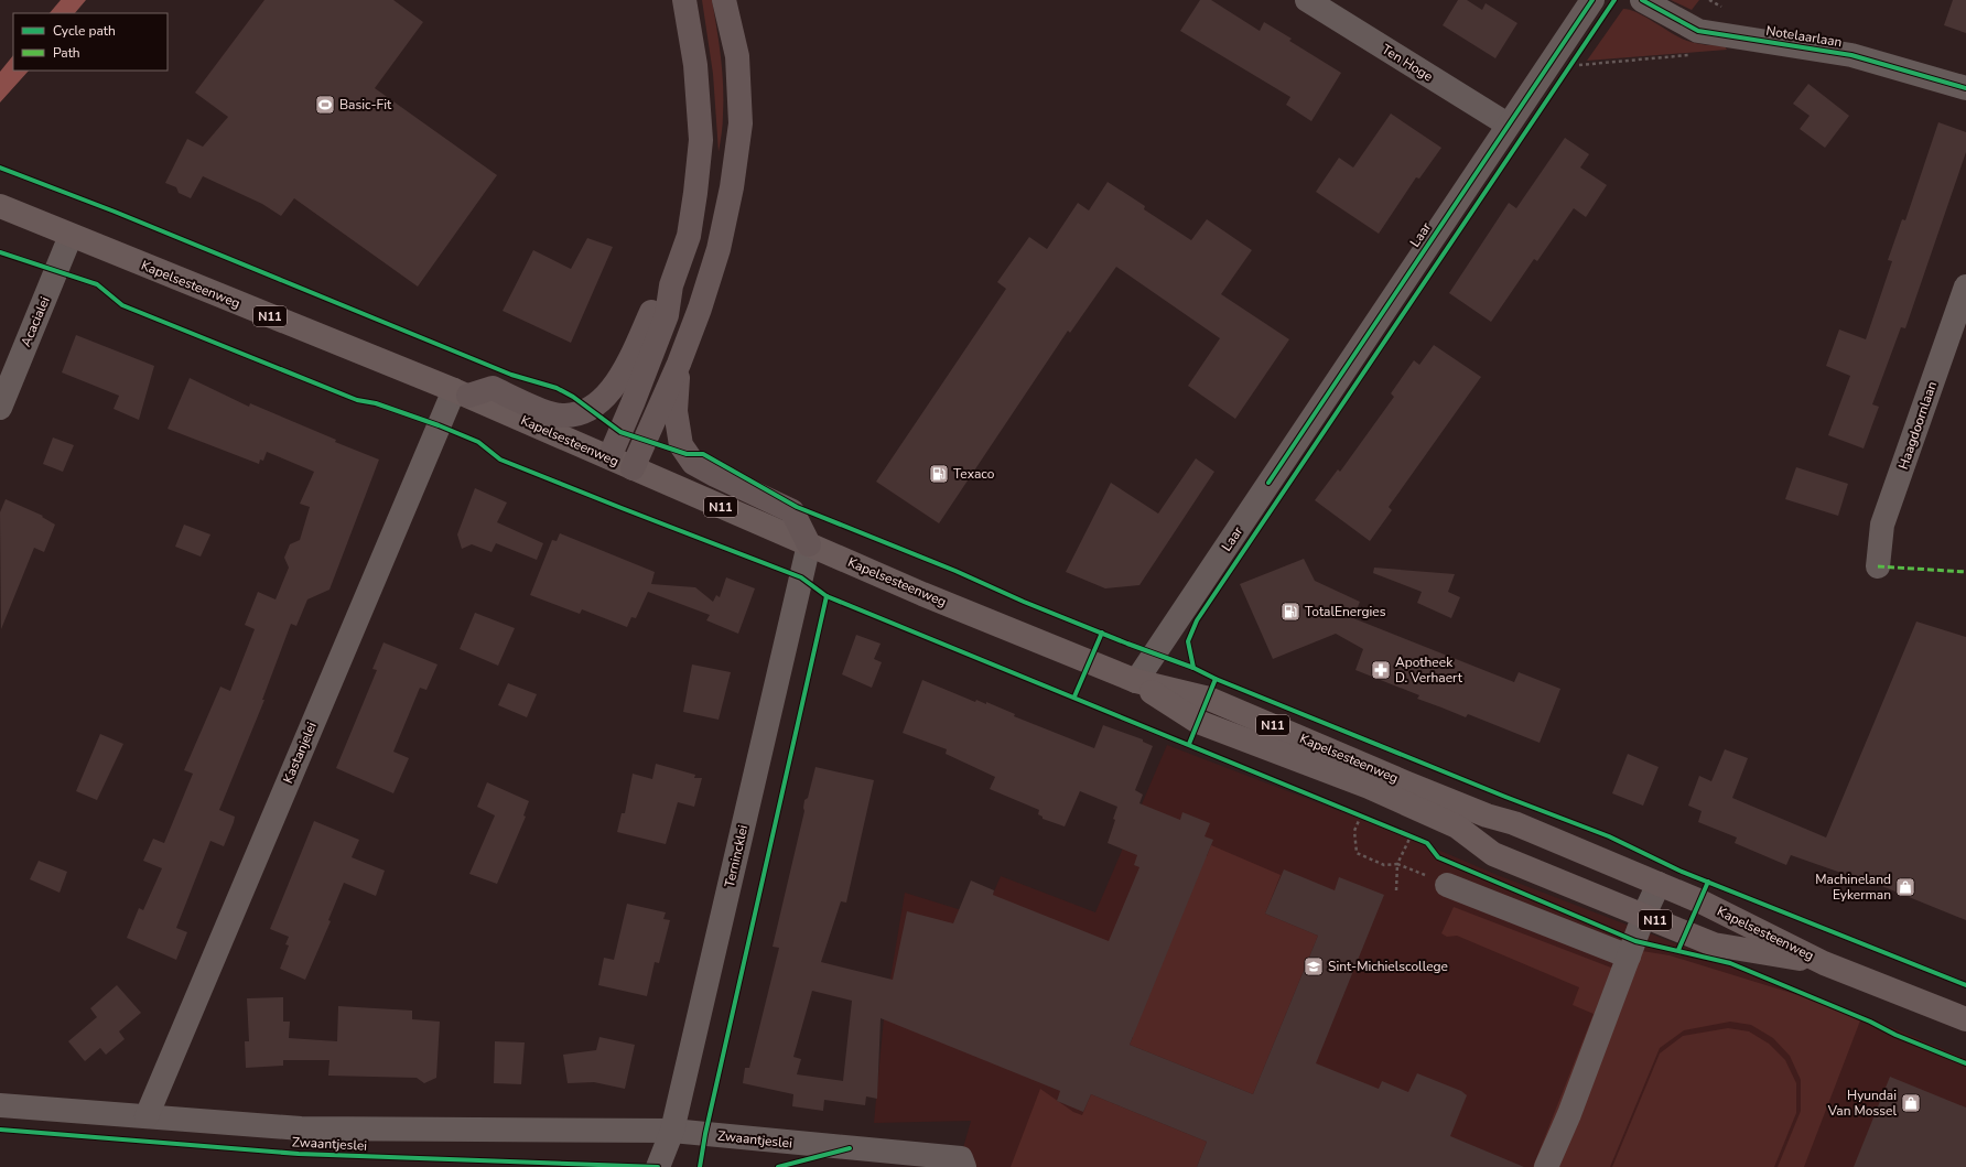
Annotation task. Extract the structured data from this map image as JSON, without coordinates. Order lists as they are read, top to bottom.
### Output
{
  "streets": {
    "main road": ["Kapelsesteenweg", "N11"],
    "street": [
      "Notelaarlaan",
      "Ten Hoge",
      "Laar",
      "Acacialei",
      "Haagdoornlaan",
      "Kastanjelei",
      "Ternincklei",
      "Zwaantjeslei"
    ]
  },
  "crossings": [
    ["Ten Hoge", "Laar"],
    ["Laar", "Kapelsesteenweg"],
    ["Kapelsesteenweg", "Acacialei"],
    ["Kapelsesteenweg", "Kastanjelei"],
    ["Kapelsesteenweg", "Ternincklei"],
    ["Kastanjelei", "Zwaantjeslei"],
    ["Ternincklei", "Zwaantjeslei"]
  ],
  "places": {
    "sports": ["Basic-Fit"],
    "fuel station": ["Texaco", "TotalEnergies"],
    "pharmacy": ["Apotheek D. Verhaert"],
    "shop": ["Machineland Eykerman", "Hyundai Van Mossel"],
    "school or university": ["Sint-Michielscollege"]
  },
  "legend": ["Cycle path", "Path"]
}
